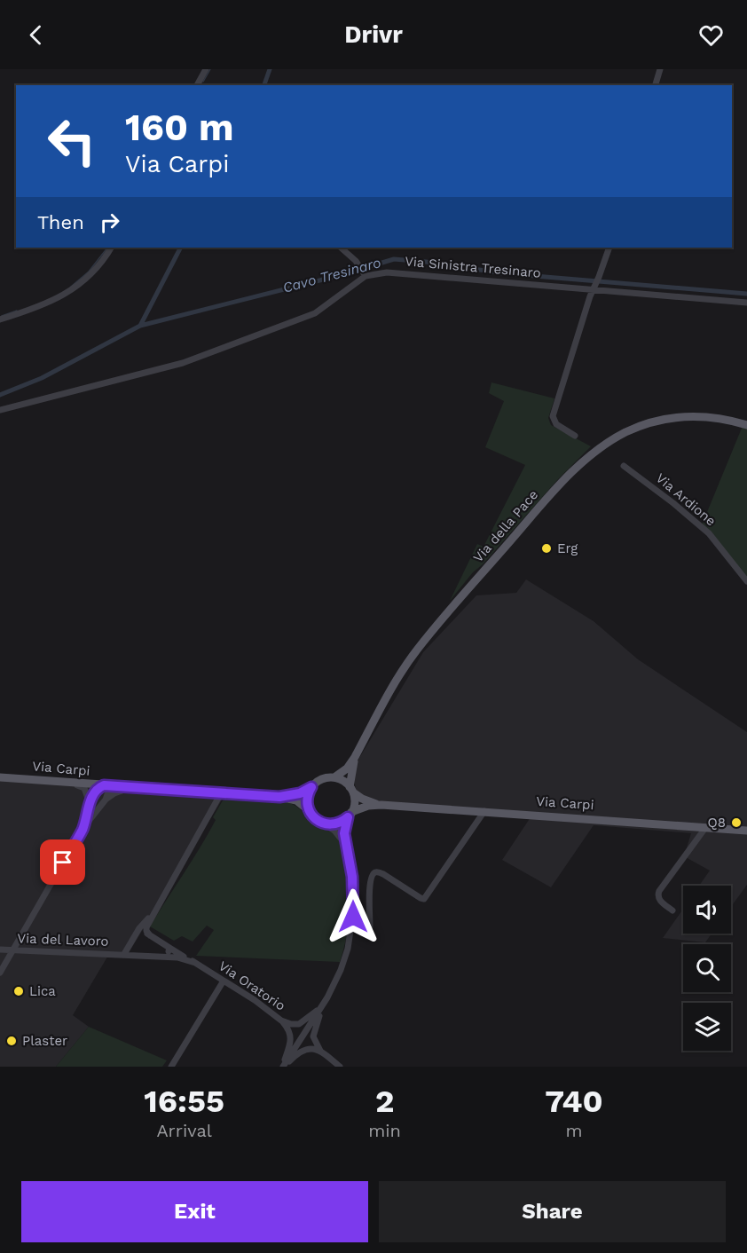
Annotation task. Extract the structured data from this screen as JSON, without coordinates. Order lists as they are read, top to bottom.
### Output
{
  "streets": {
    "main road": ["Via della Pace", "Via Carpi"],
    "street": [
      "Via Sinistra Tresinaro",
      "Via Ardione",
      "Via del Lavoro",
      "Via Oratorio"
    ]
  },
  "crossings": [
    ["Via della Pace", "Via Carpi"],
    ["Via del Lavoro", "Via Oratorio"]
  ],
  "water": ["Cavo Tresinaro"],
  "places": [
    "Erg",
    "Q8",
    "Lica",
    "Plaster"
  ],
  "page": {
    "header": "Drivr",
    "turn": ["160 m", "Via Carpi"],
    "then": "Then",
    "eta": [
      "16:55",
      "Arrival",
      "2",
      "min",
      "740",
      "m"
    ],
    "buttons": ["Exit", "Share"]
  }
}
